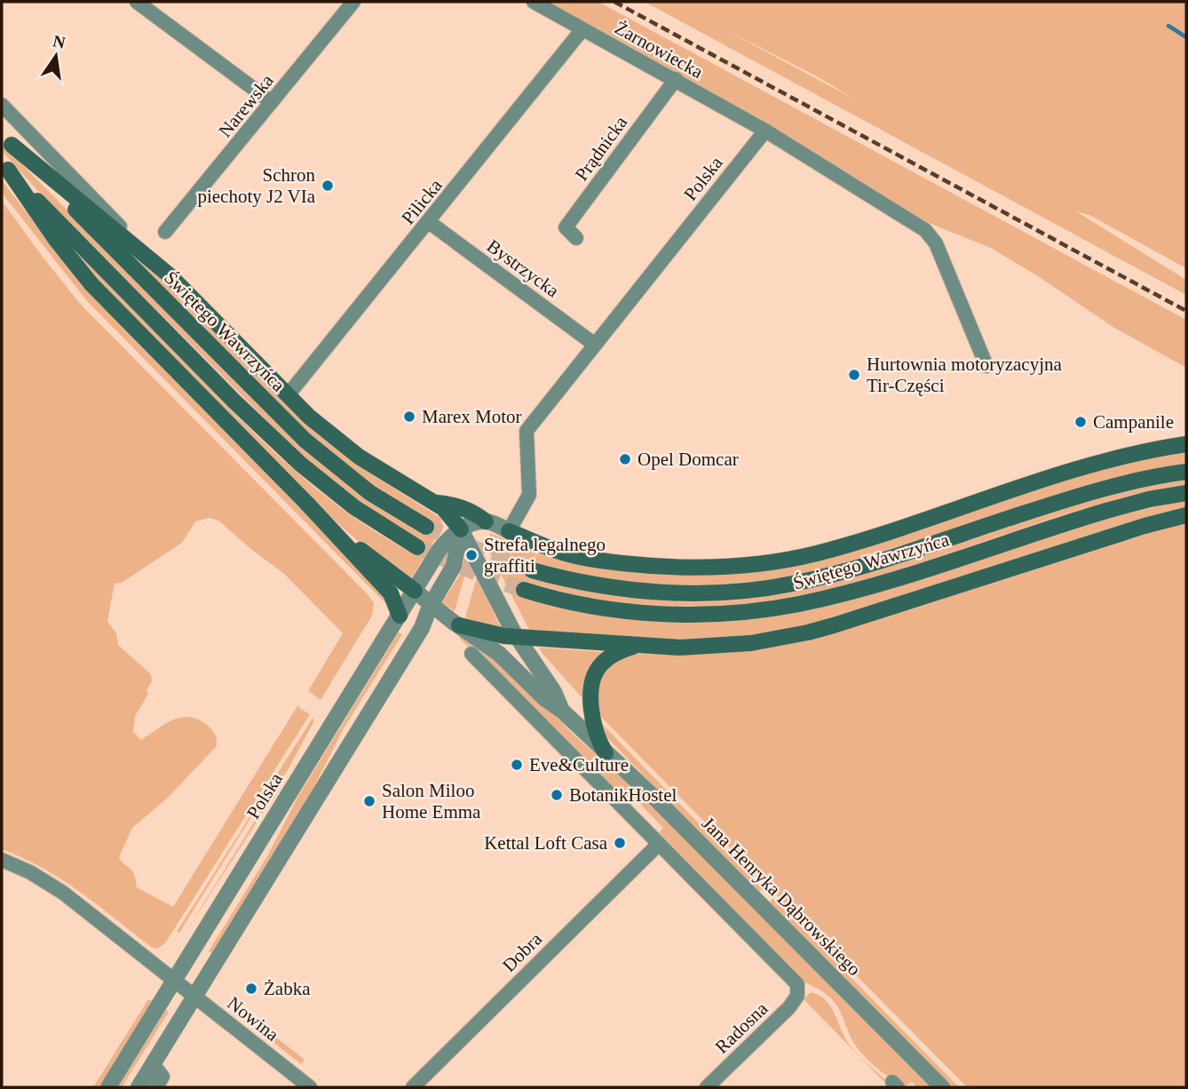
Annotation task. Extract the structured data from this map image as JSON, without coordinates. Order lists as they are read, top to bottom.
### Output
{
  "streets": {
    "main road": ["Świętego Wawrzyńca"],
    "street": [
      "Żarnowiecka",
      "Narewska",
      "Prądnicka",
      "Polska",
      "Pilicka",
      "Bystrzycka",
      "Jana Henryka Dąbrowskiego",
      "Dobra",
      "Nowina",
      "Radosna"
    ]
  },
  "crossings": [
    ["Żarnowiecka", "Prądnicka"],
    ["Żarnowiecka", "Polska"],
    ["Żarnowiecka", "Pilicka"],
    ["Polska", "Bystrzycka"],
    ["Polska", "Jana Henryka Dąbrowskiego"],
    ["Polska", "Nowina"],
    ["Pilicka", "Bystrzycka"],
    ["Dobra", "Radosna"]
  ],
  "places": [
    "Schron piechoty J2 VIa",
    "Hurtownia motoryzacyjna Tir-Części",
    "Marex Motor",
    "Campanile",
    "Opel Domcar",
    "Strefa legalnego graffiti",
    "Eve&Culture",
    "BotanikHostel",
    "Salon Miloo Home Emma",
    "Kettal Loft Casa",
    "Żabka"
  ],
  "north": "top"
}
